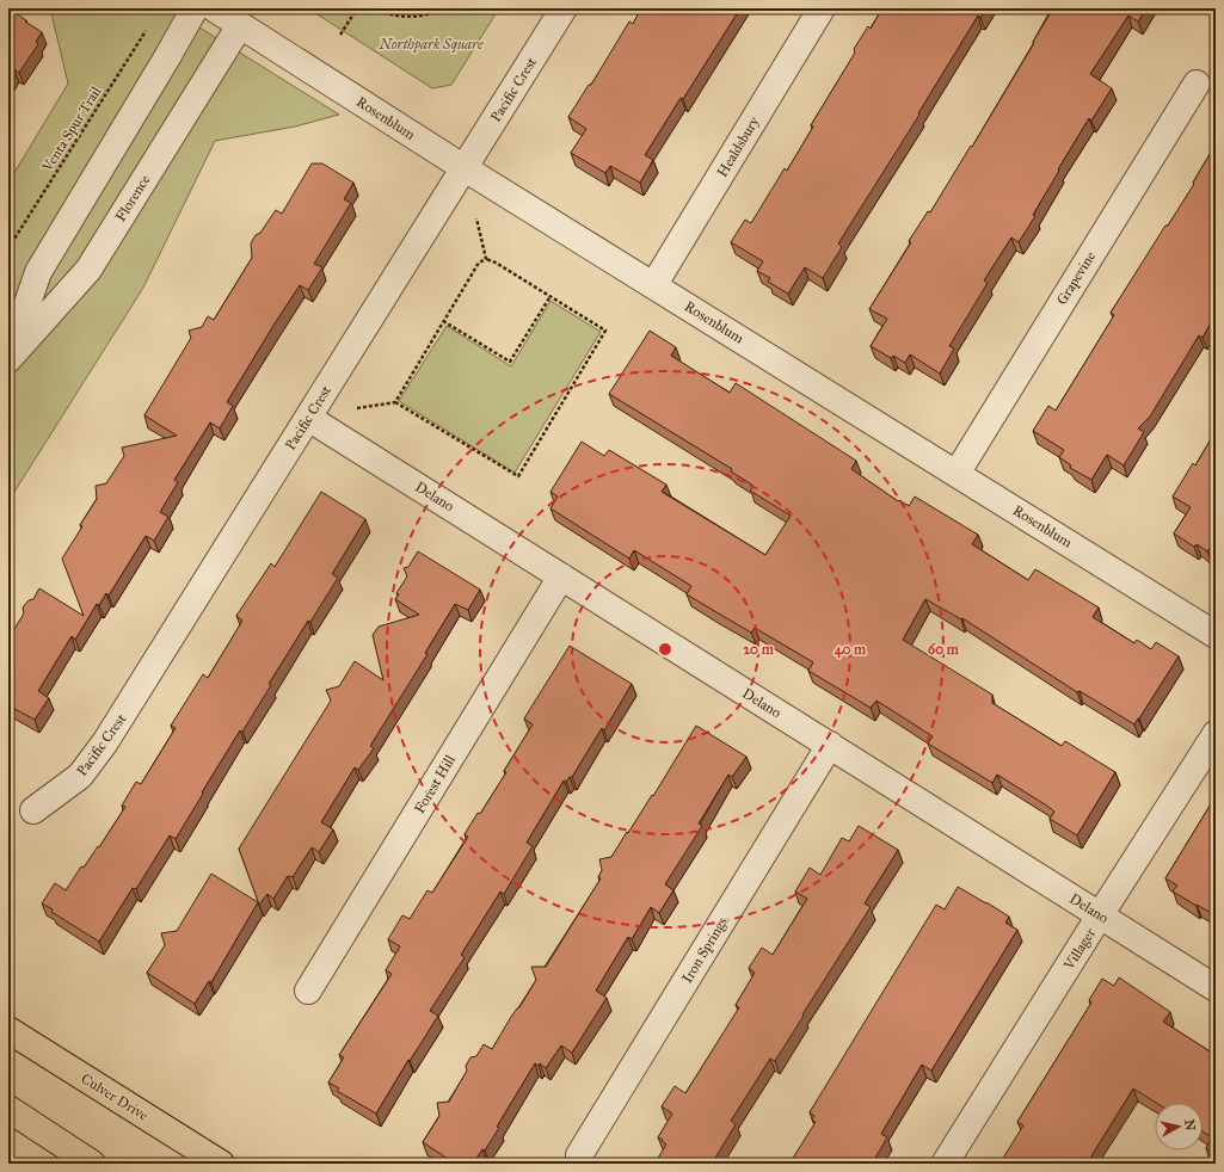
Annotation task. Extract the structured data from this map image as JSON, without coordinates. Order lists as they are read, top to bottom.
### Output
{
  "streets": {
    "main road": ["Culver Drive"],
    "street": [
      "Pacific Crest",
      "Rosenblum",
      "Healdsbury",
      "Florence",
      "Grapevine",
      "Delano",
      "Forest Hill",
      "Villager",
      "Iron Springs"
    ],
    "path": ["Venta Spur Trail"]
  },
  "crossings": [
    ["Pacific Crest", "Rosenblum"],
    ["Pacific Crest", "Delano"],
    ["Rosenblum", "Healdsbury"],
    ["Rosenblum", "Florence"],
    ["Rosenblum", "Grapevine"],
    ["Delano", "Forest Hill"],
    ["Delano", "Villager"],
    ["Delano", "Iron Springs"]
  ],
  "parks": ["Northpark Square"],
  "north": "right",
  "rings": ["20 m", "40 m", "60 m"]
}
